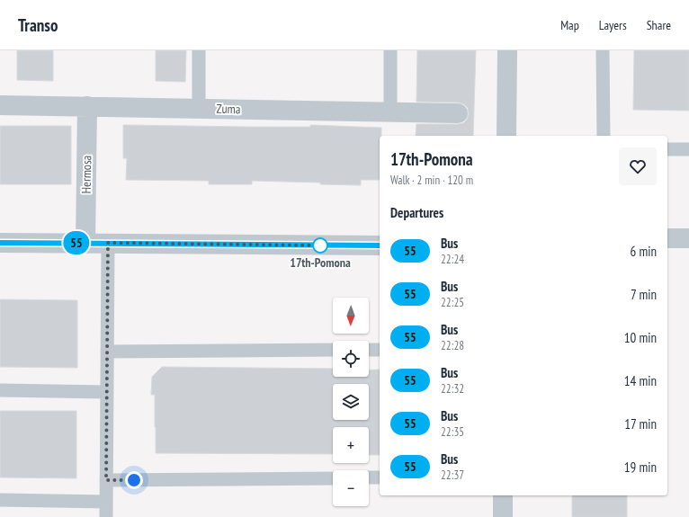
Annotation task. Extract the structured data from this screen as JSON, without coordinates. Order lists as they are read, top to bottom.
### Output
{
  "streets": {
    "street": ["Zuma", "Hermosa"]
  },
  "crossings": [
    ["Zuma", "Hermosa"]
  ],
  "places": ["17th-Pomona"],
  "lines": ["bus line 55"],
  "north": "bottom",
  "page": {
    "header": "Transo",
    "nav": ["Map", "Layers", "Share"],
    "on_map": "55",
    "heading": [
      ["17th-Pomona", "Walk · 2 min · 120 m"],
      "Departures"
    ],
    "list": [
      {
        "mark": "55",
        "name": "Bus",
        "note": "22:24",
        "value": "6 min"
      },
      {
        "mark": "55",
        "name": "Bus",
        "note": "22:25",
        "value": "7 min"
      },
      {
        "mark": "55",
        "name": "Bus",
        "note": "22:28",
        "value": "10 min"
      },
      {
        "mark": "55",
        "name": "Bus",
        "note": "22:32",
        "value": "14 min"
      },
      {
        "mark": "55",
        "name": "Bus",
        "note": "22:35",
        "value": "17 min"
      },
      {
        "mark": "55",
        "name": "Bus",
        "note": "22:37",
        "value": "19 min"
      }
    ],
    "map_buttons": ["+", "−"]
  }
}
